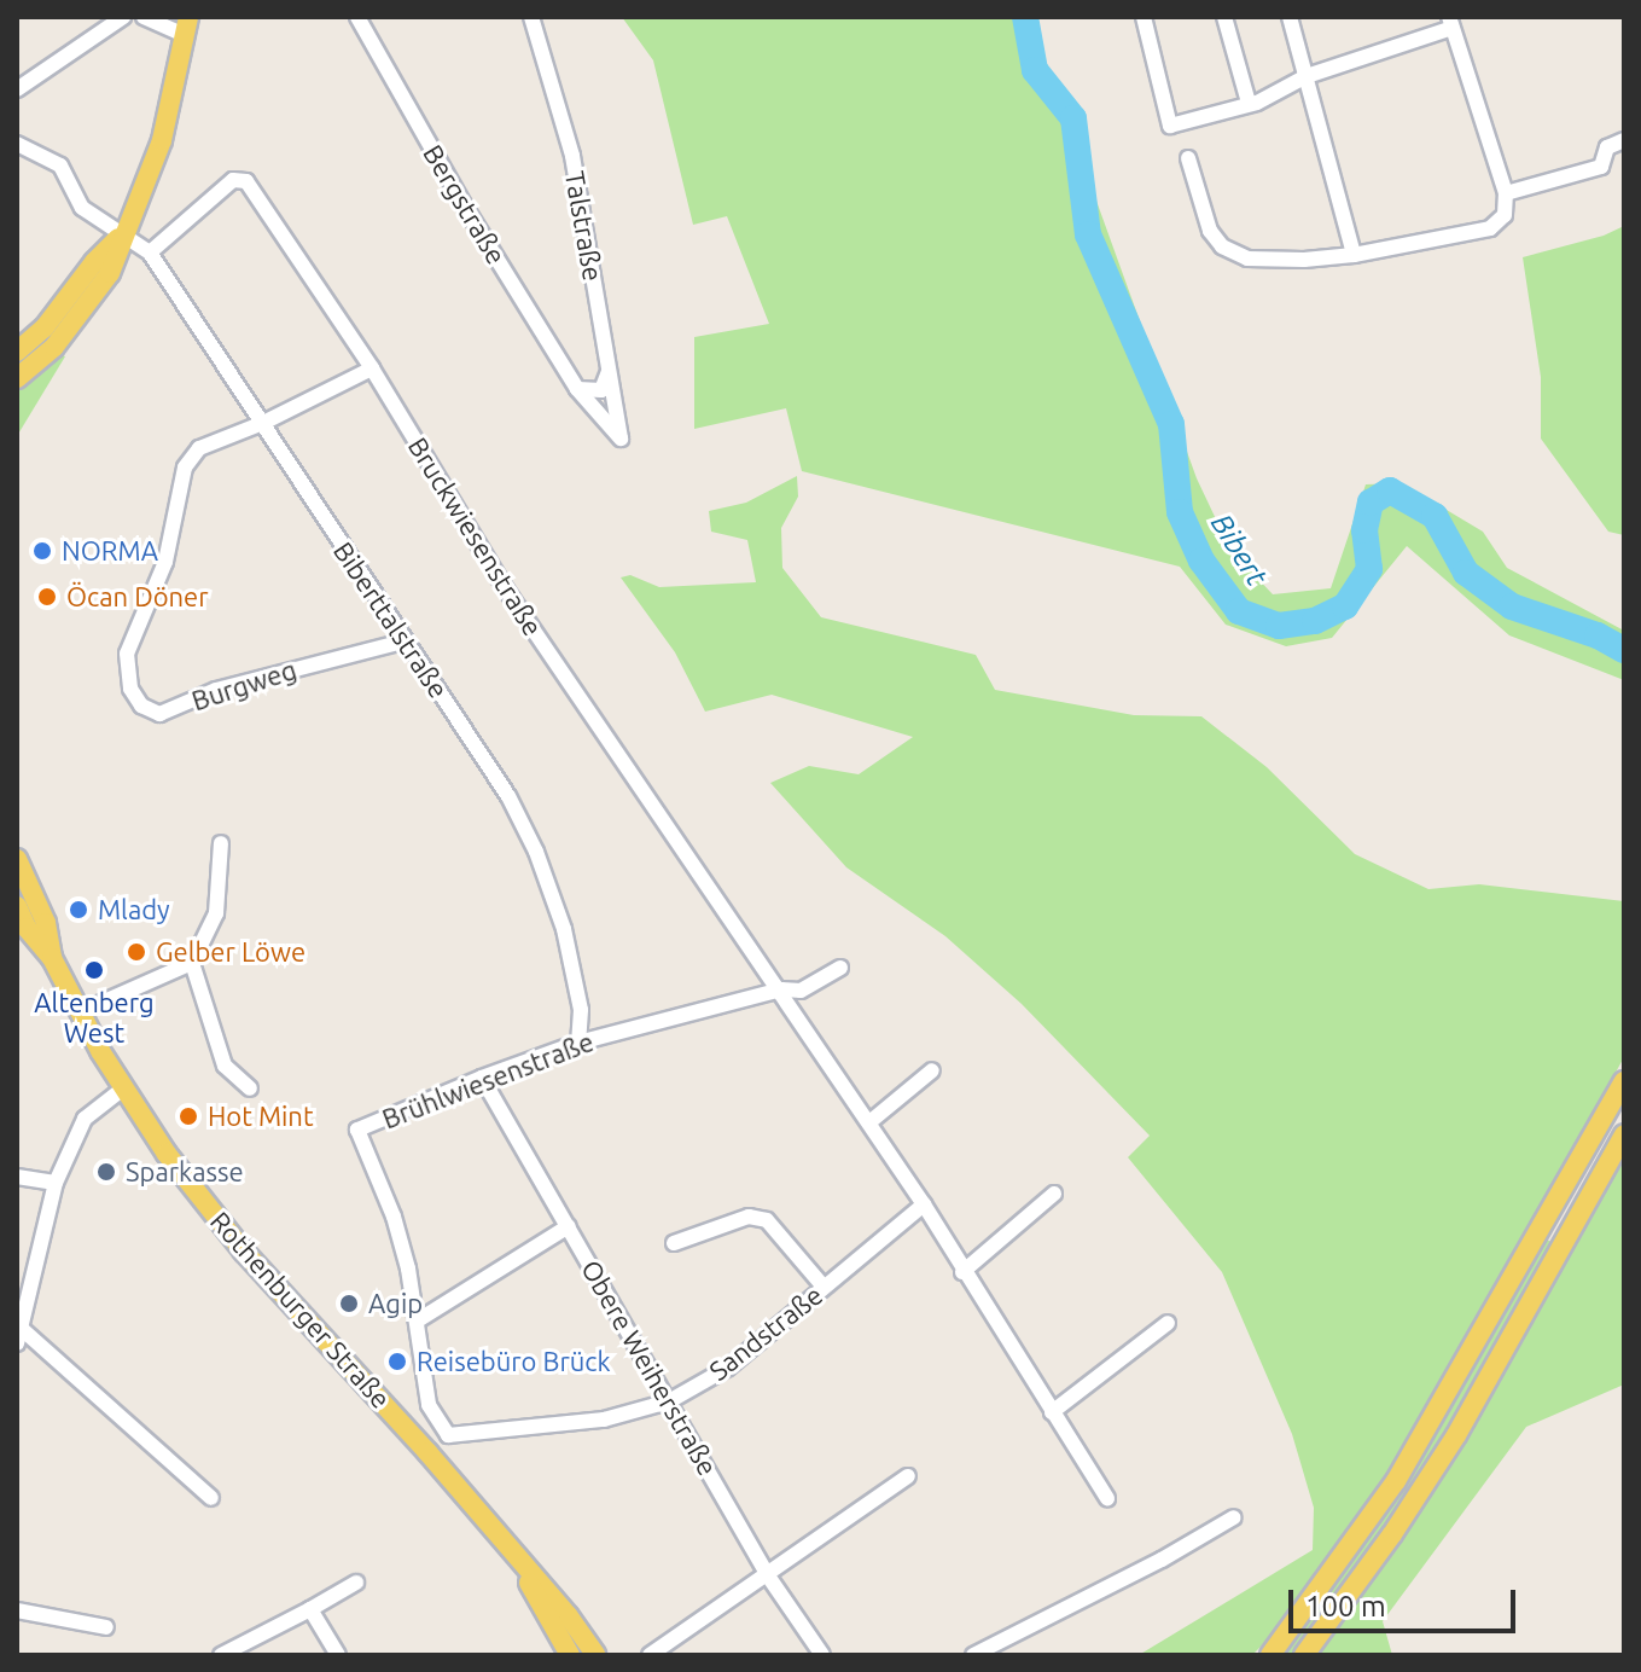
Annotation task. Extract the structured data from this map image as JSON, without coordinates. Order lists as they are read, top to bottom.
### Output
{
  "streets": {
    "main road": ["Rothenburger Straße"],
    "street": [
      "Bergstraße",
      "Talstraße",
      "Bruckwiesenstraße",
      "Biberttalstraße",
      "Burgweg",
      "Brühlwiesenstraße",
      "Sandstraße",
      "Obere Weiherstraße"
    ]
  },
  "crossings": [
    ["Bergstraße", "Talstraße"],
    ["Bruckwiesenstraße", "Biberttalstraße"],
    ["Bruckwiesenstraße", "Brühlwiesenstraße"],
    ["Bruckwiesenstraße", "Sandstraße"],
    ["Biberttalstraße", "Burgweg"],
    ["Biberttalstraße", "Brühlwiesenstraße"],
    ["Brühlwiesenstraße", "Sandstraße"],
    ["Brühlwiesenstraße", "Obere Weiherstraße"],
    ["Sandstraße", "Obere Weiherstraße"]
  ],
  "water": ["Bibert"],
  "places": [
    "NORMA",
    "Öcan Döner",
    "Mlady",
    "Gelber Löwe",
    "Altenberg West",
    "Hot Mint",
    "Sparkasse",
    "Agip",
    "Reisebüro Brück"
  ],
  "scale_bar": "100 m"
}
